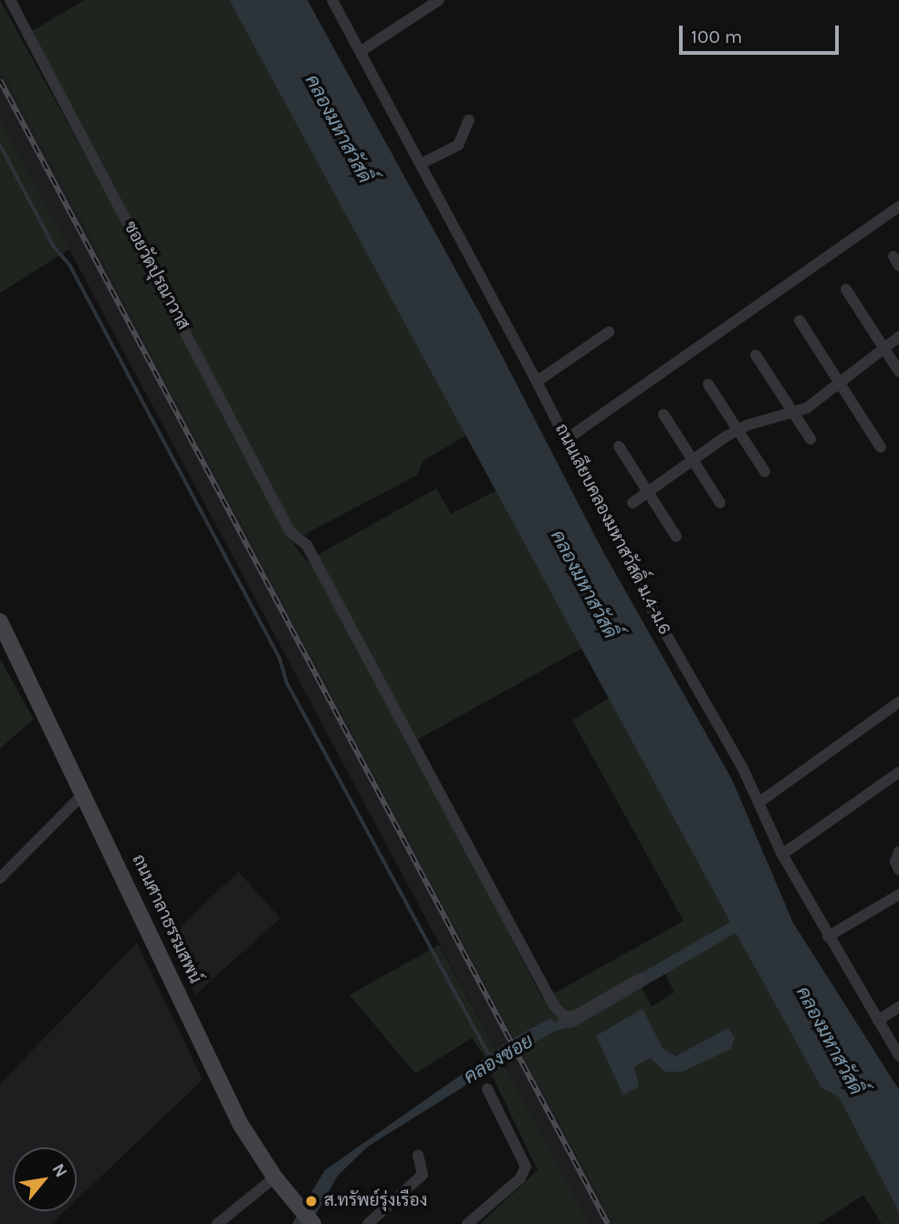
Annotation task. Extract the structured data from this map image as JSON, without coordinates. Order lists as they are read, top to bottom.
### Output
{
  "streets": {
    "street": ["ซอยวัดปุรณาวาส", "ถนนเลียบคลองมหาสวัสดิ์ ม.4-ม.6", "ถนนศาลาธรรมสพน์"]
  },
  "water": ["คลองมหาสวัสดิ์", "คลองซอย"],
  "places": ["ส.ทรัพย์รุ่งเรือง"],
  "scale_bar": "100 m",
  "north": "top right"
}
